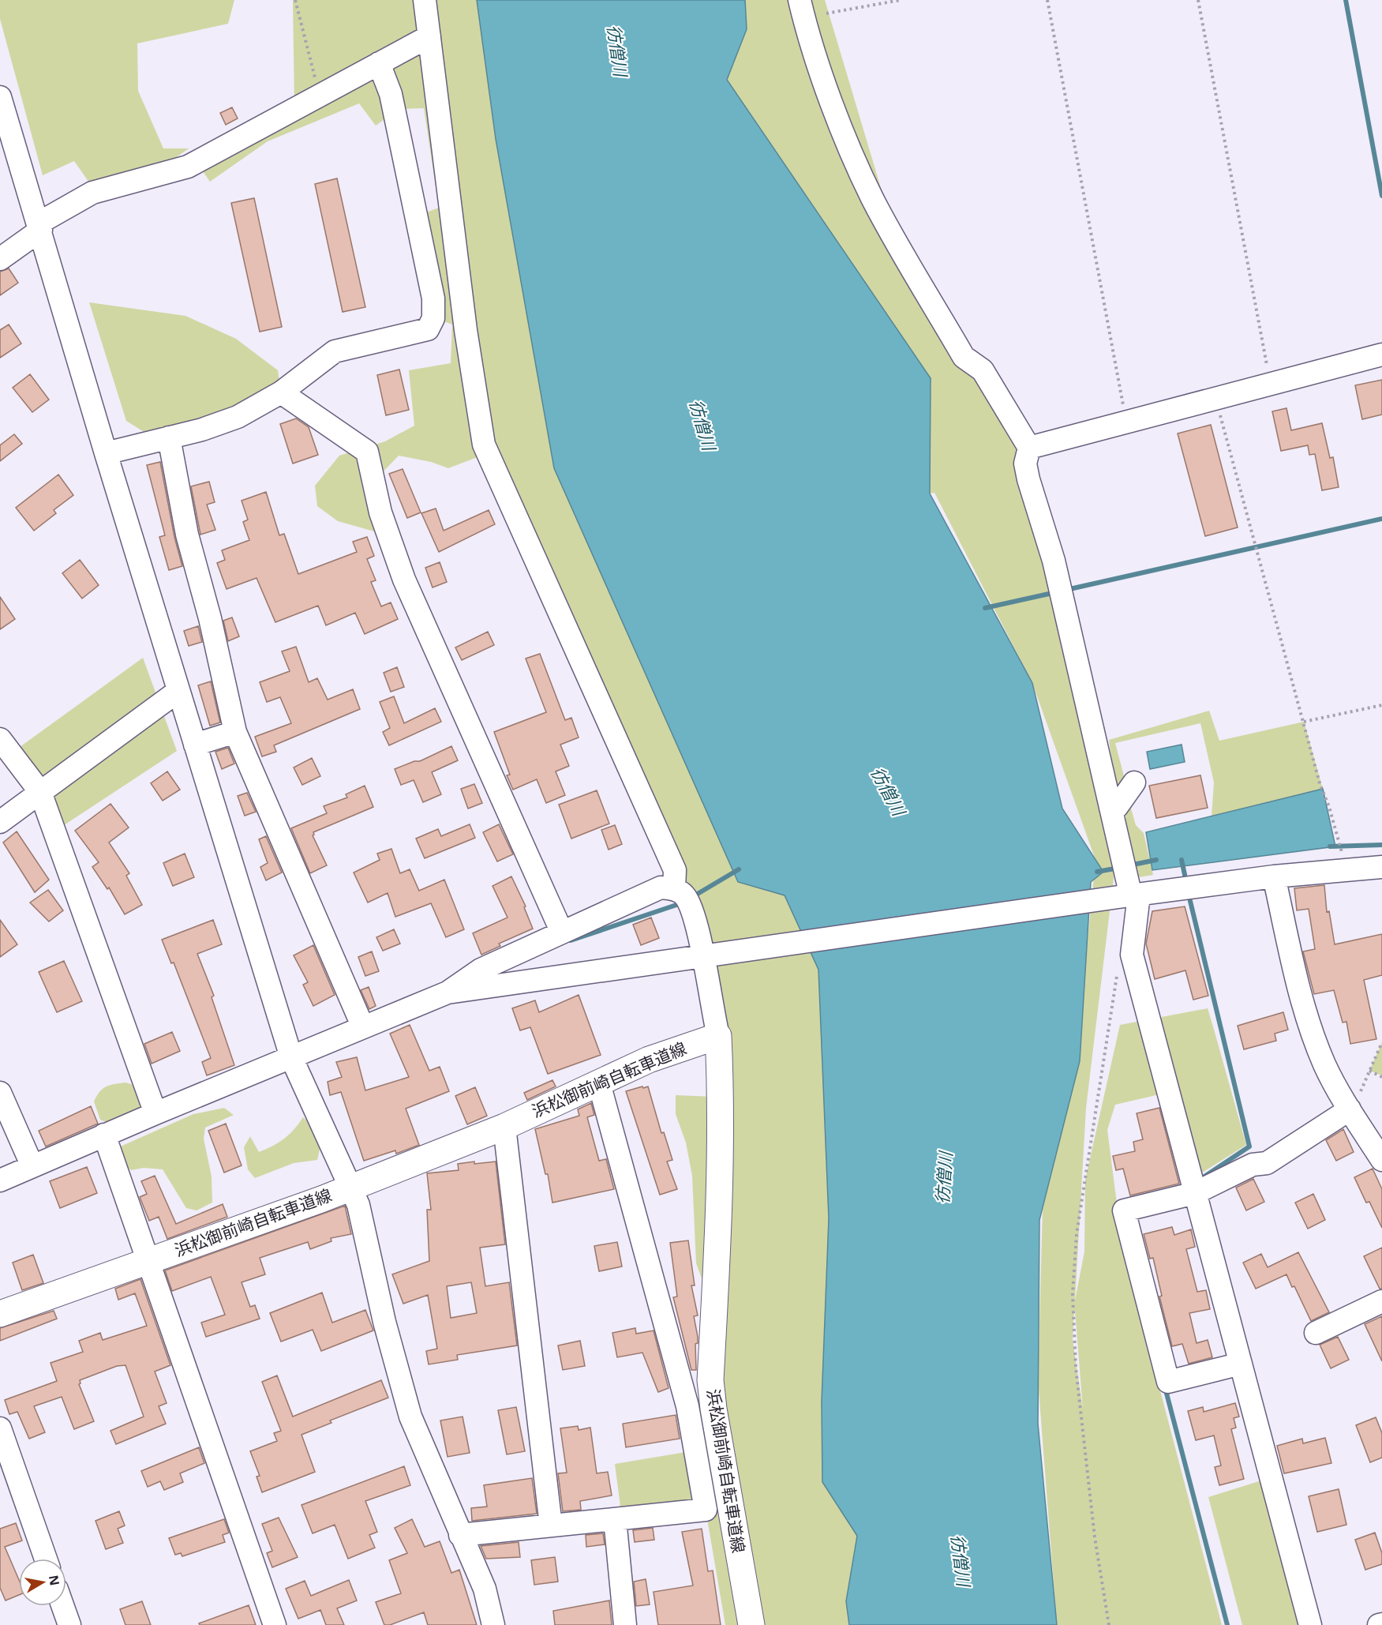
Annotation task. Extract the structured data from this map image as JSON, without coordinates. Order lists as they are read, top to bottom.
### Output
{
  "streets": {
    "main road": ["浜松御前崎自転車道線"]
  },
  "water": ["彷僧川"],
  "north": "right"
}
